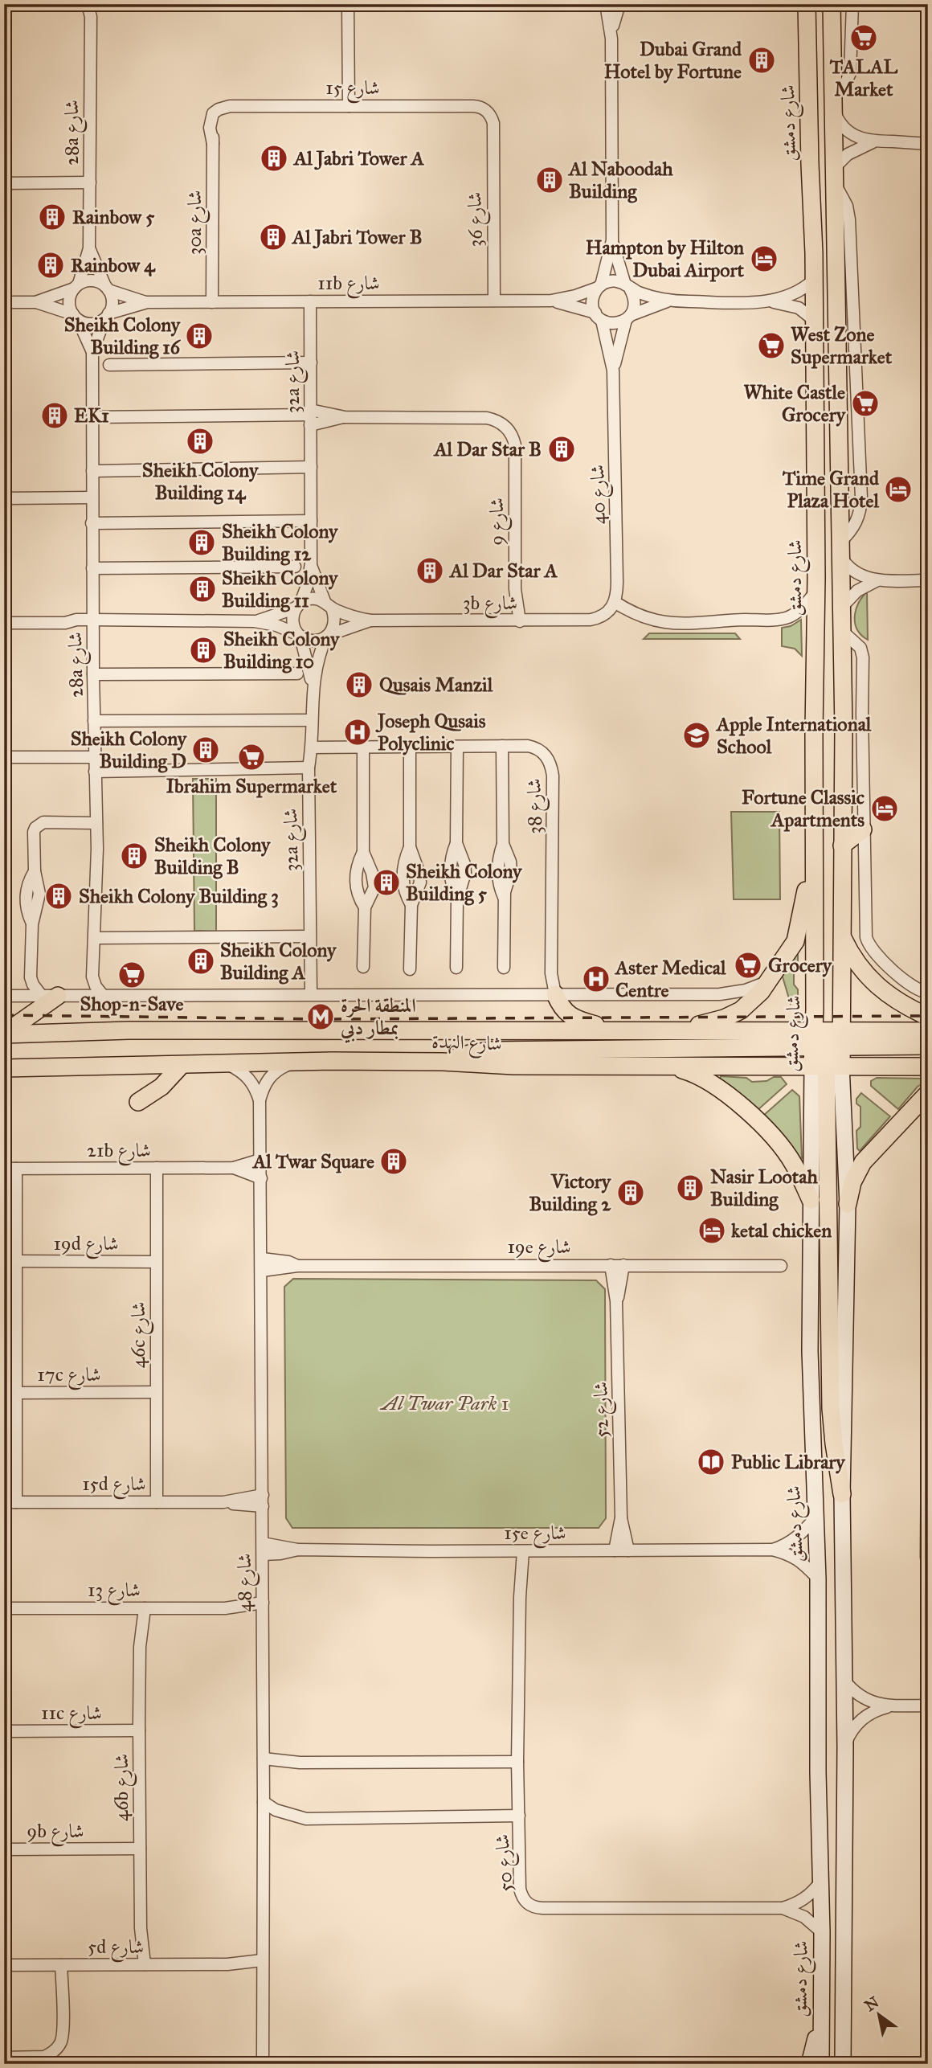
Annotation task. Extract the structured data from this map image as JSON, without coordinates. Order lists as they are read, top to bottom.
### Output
{
  "streets": {
    "main road": ["شارع دمشق", "شارع النهدة"],
    "street": [
      "شارع 15",
      "28a شارع",
      "شارع 36",
      "30a شارع",
      "11b شارع",
      "32a شارع",
      "شارع 40",
      "شارع 9",
      "3b شارع",
      "شارع 38",
      "21b شارع",
      "19d شارع",
      "19e شارع",
      "46c شارع",
      "17c شارع",
      "شارع 52",
      "15d شارع",
      "15e شارع",
      "شارع 48",
      "شارع 13",
      "11c شارع",
      "46b شارع",
      "9b شارع",
      "شارع 50",
      "5d شارع"
    ]
  },
  "crossings": [
    ["شارع 15", "شارع 36"],
    ["شارع 15", "30a شارع"],
    ["شارع دمشق", "شارع النهدة"],
    ["شارع دمشق", "15e شارع"],
    ["شارع دمشق", "شارع 50"],
    ["28a شارع", "11b شارع"],
    ["28a شارع", "شارع 9"],
    ["شارع 36", "11b شارع"],
    ["30a شارع", "11b شارع"],
    ["11b شارع", "32a شارع"],
    ["11b شارع", "شارع 40"],
    ["32a شارع", "شارع 9"],
    ["32a شارع", "3b شارع"],
    ["32a شارع", "شارع 38"],
    ["شارع 40", "3b شارع"],
    ["شارع 9", "3b شارع"],
    ["شارع النهدة", "شارع 48"],
    ["21b شارع", "46c شارع"],
    ["21b شارع", "شارع 48"],
    ["19d شارع", "46c شارع"],
    ["19e شارع", "شارع 52"],
    ["19e شارع", "شارع 48"],
    ["46c شارع", "17c شارع"],
    ["46c شارع", "15d شارع"],
    ["شارع 52", "15e شارع"],
    ["15d شارع", "شارع 48"],
    ["15e شارع", "شارع 48"],
    ["15e شارع", "شارع 50"],
    ["شارع 48", "شارع 13"],
    ["شارع 48", "5d شارع"],
    ["شارع 13", "46b شارع"],
    ["11c شارع", "46b شارع"],
    ["46b شارع", "9b شارع"],
    ["46b شارع", "5d شارع"]
  ],
  "parks": ["Al Twar Park 1"],
  "places": {
    "supermarket": [
      "TALAL Market",
      "West Zone Supermarket",
      "White Castle Grocery",
      "Ibrahim Supermarket",
      "Grocery",
      "Shop-n-Save"
    ],
    "building": [
      "Dubai Grand Hotel by Fortune",
      "Al Jabri Tower A",
      "Al Naboodah Building",
      "Rainbow 5",
      "Al Jabri Tower B",
      "Rainbow 4",
      "Sheikh Colony Building 16",
      "EK1",
      "Sheikh Colony Building 14",
      "Al Dar Star B",
      "Sheikh Colony Building 12",
      "Al Dar Star A",
      "Sheikh Colony Building 11",
      "Sheikh Colony Building 10",
      "Qusais Manzil",
      "Sheikh Colony Building D",
      "Sheikh Colony Building B",
      "Sheikh Colony Building 5",
      "Sheikh Colony Building 3",
      "Sheikh Colony Building A",
      "Al Twar Square",
      "Nasir Lootah Building",
      "Victory Building 2"
    ],
    "hotel": [
      "Hampton by Hilton Dubai Airport",
      "Time Grand Plaza Hotel",
      "Fortune Classic Apartments",
      "ketal chicken"
    ],
    "hospital": ["Joseph Qusais Polyclinic", "Aster Medical Centre"],
    "school or university": ["Apple International School"],
    "metro station": ["المنطقة الحرة بمطار دبي"],
    "library": ["Public Library"]
  },
  "north": "top left"
}
